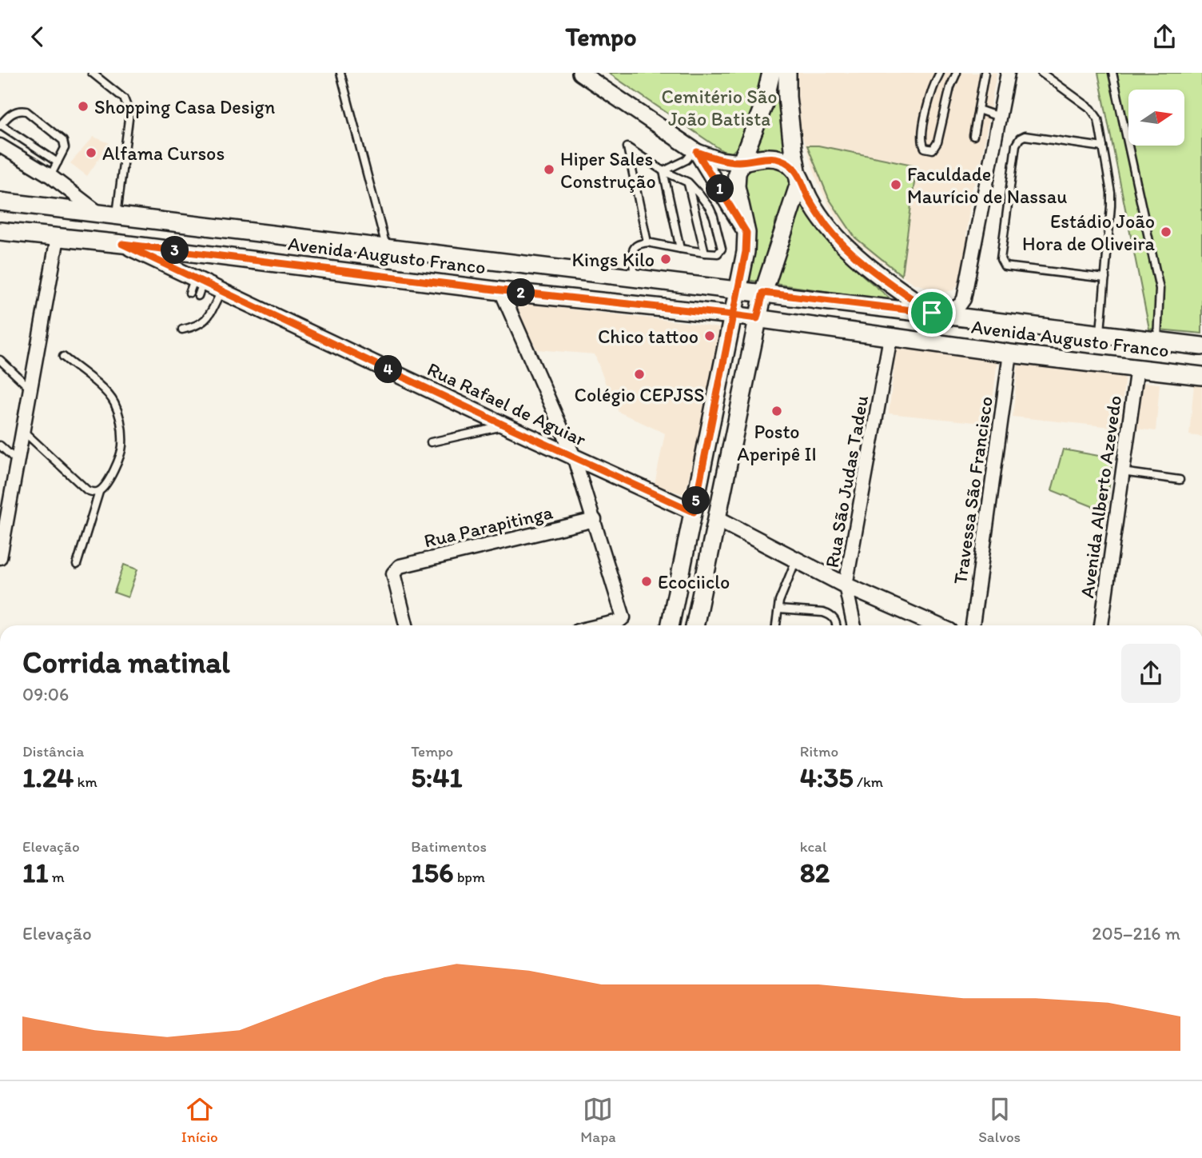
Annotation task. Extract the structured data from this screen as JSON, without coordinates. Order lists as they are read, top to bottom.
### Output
{
  "streets": {
    "main road": ["Avenida Augusto Franco"],
    "street": [
      "Rua Rafael de Aguiar",
      "Rua São Judas Tadeu",
      "Travessa São Francisco",
      "Avenida Alberto Azevedo",
      "Rua Parapitinga"
    ]
  },
  "crossings": [
    ["Avenida Augusto Franco", "Rua Rafael de Aguiar"],
    ["Avenida Augusto Franco", "Rua São Judas Tadeu"],
    ["Avenida Augusto Franco", "Travessa São Francisco"],
    ["Avenida Augusto Franco", "Avenida Alberto Azevedo"]
  ],
  "parks": ["Cemitério São João Batista"],
  "places": [
    "Shopping Casa Design",
    "Alfama Cursos",
    "Hiper Sales Construção",
    "Faculdade Maurício de Nassau",
    "Estádio João Hora de Oliveira",
    "Kings Kilo",
    "Chico tattoo",
    "Colégio CEPJSS",
    "Posto Aperipê II",
    "Ecociiclo"
  ],
  "north": "right",
  "page": {
    "header": "Tempo",
    "pins": [
      "1",
      "3",
      "2",
      "4",
      "5"
    ],
    "heading": ["Corrida matinal", "09:06"],
    "stats": [
      ["Distância", "1.24 km"],
      ["Tempo", "5:41"],
      ["Ritmo", "4:35 /km"],
      ["Elevação", "11 m"],
      ["Batimentos", "156 bpm"],
      ["kcal", "82"]
    ],
    "chart": ["Elevação", "205–216 m"],
    "tabs": ["Início", "Mapa", "Salvos"]
  }
}
